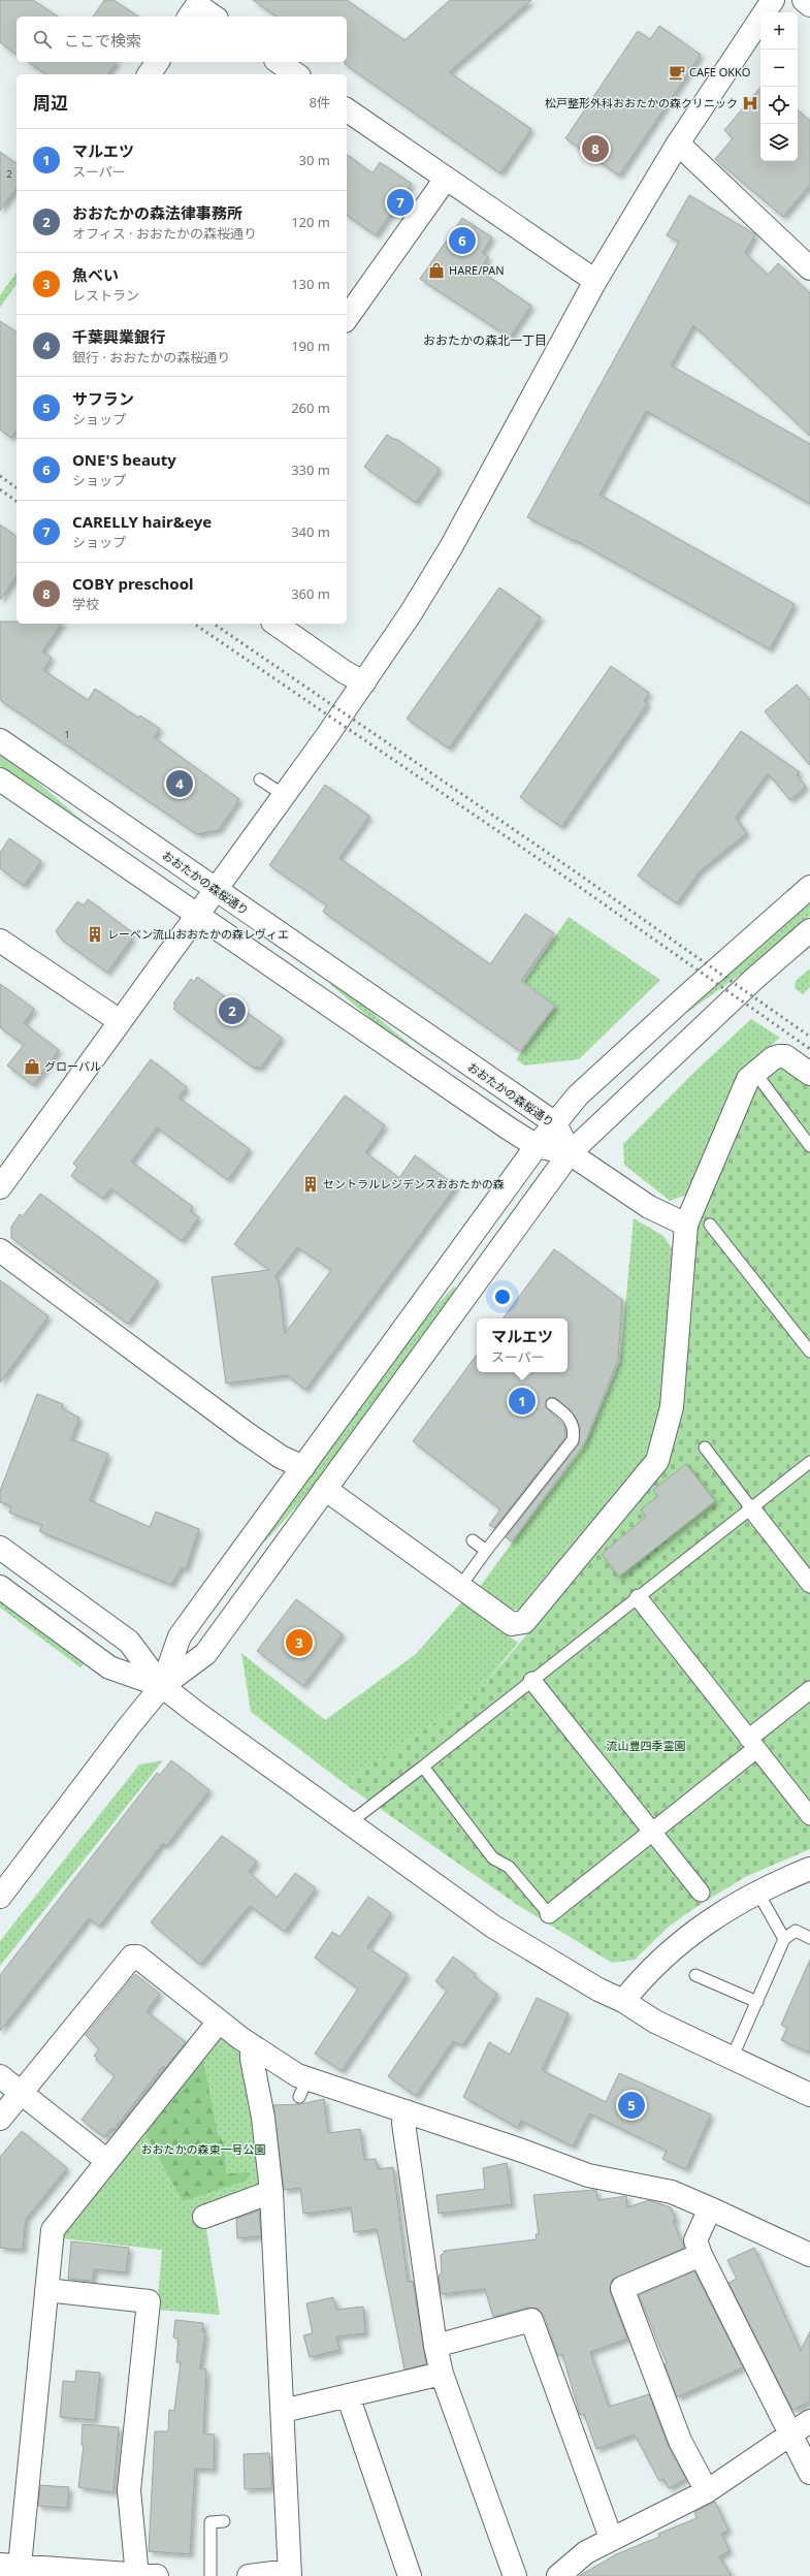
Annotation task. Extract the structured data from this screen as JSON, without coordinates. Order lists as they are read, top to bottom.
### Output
{
  "streets": {
    "street": ["おおたかの森桜通り"]
  },
  "districts": ["おおたかの森北一丁目"],
  "parks": ["流山豊四季霊園", "おおたかの森東一号公園"],
  "places": {
    "cafe": ["CAFE OKKO"],
    "hospital": ["松戸整形外科おおたかの森クリニック"],
    "shop": ["HARE/PAN", "グローバル"],
    "building": ["レーベン流山おおたかの森レヴィエ", "セントラルレジデンスおおたかの森"]
  },
  "house_numbers": ["2", "1"],
  "page": {
    "map_buttons": ["+", "−"],
    "search": "ここで検索",
    "heading": ["周辺", "8件"],
    "list": [
      {
        "mark": "1",
        "name": "マルエツ",
        "note": "スーパー",
        "value": "30 m"
      },
      {
        "mark": "2",
        "name": "おおたかの森法律事務所",
        "note": "オフィス · おおたかの森桜通り",
        "value": "120 m"
      },
      {
        "mark": "3",
        "name": "魚べい",
        "note": "レストラン",
        "value": "130 m"
      },
      {
        "mark": "4",
        "name": "千葉興業銀行",
        "note": "銀行 · おおたかの森桜通り",
        "value": "190 m"
      },
      {
        "mark": "5",
        "name": "サフラン",
        "note": "ショップ",
        "value": "260 m"
      },
      {
        "mark": "6",
        "name": "ONE'S beauty",
        "note": "ショップ",
        "value": "330 m"
      },
      {
        "mark": "7",
        "name": "CARELLY hair&eye",
        "note": "ショップ",
        "value": "340 m"
      },
      {
        "mark": "8",
        "name": "COBY preschool",
        "note": "学校",
        "value": "360 m"
      }
    ],
    "pins": [
      "8",
      "7",
      "6",
      "4",
      "2",
      "1",
      "3",
      "5"
    ],
    "popup": ["マルエツ", "スーパー"]
  }
}
